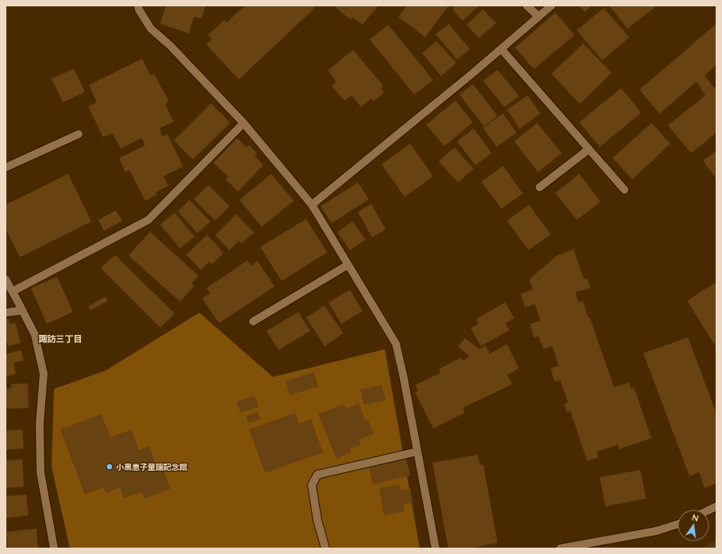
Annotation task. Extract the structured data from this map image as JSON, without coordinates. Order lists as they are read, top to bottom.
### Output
{
  "districts": ["諏訪三丁目"],
  "places": ["小黒恵子童謡記念館"],
  "north": "top"
}
